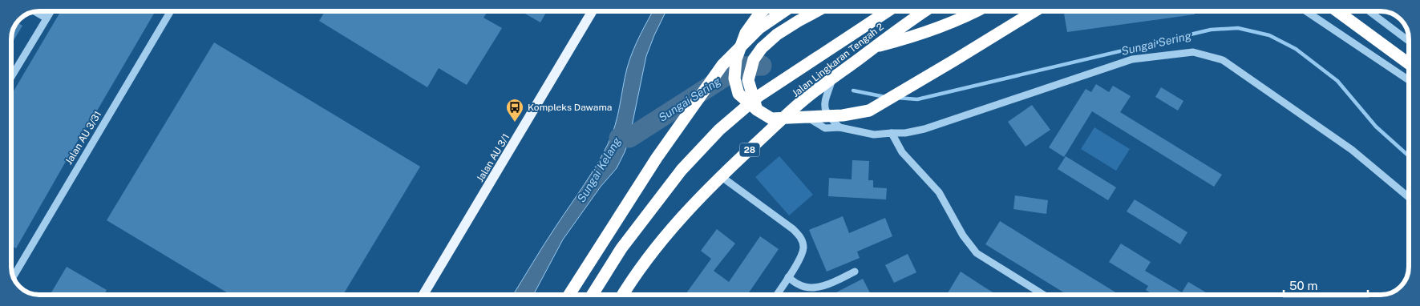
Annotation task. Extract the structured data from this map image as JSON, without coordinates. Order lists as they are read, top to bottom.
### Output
{
  "streets": {
    "highway": ["Jalan Lingkaran Tengah 2", "28"],
    "main road": ["Jalan AU 3/1"],
    "street": ["Jalan AU 3/31"]
  },
  "water": ["Sungai Sering", "Sungai Kelang"],
  "places": {
    "bus stop": ["Kompleks Dawama"]
  },
  "scale_bar": "50 m"
}
